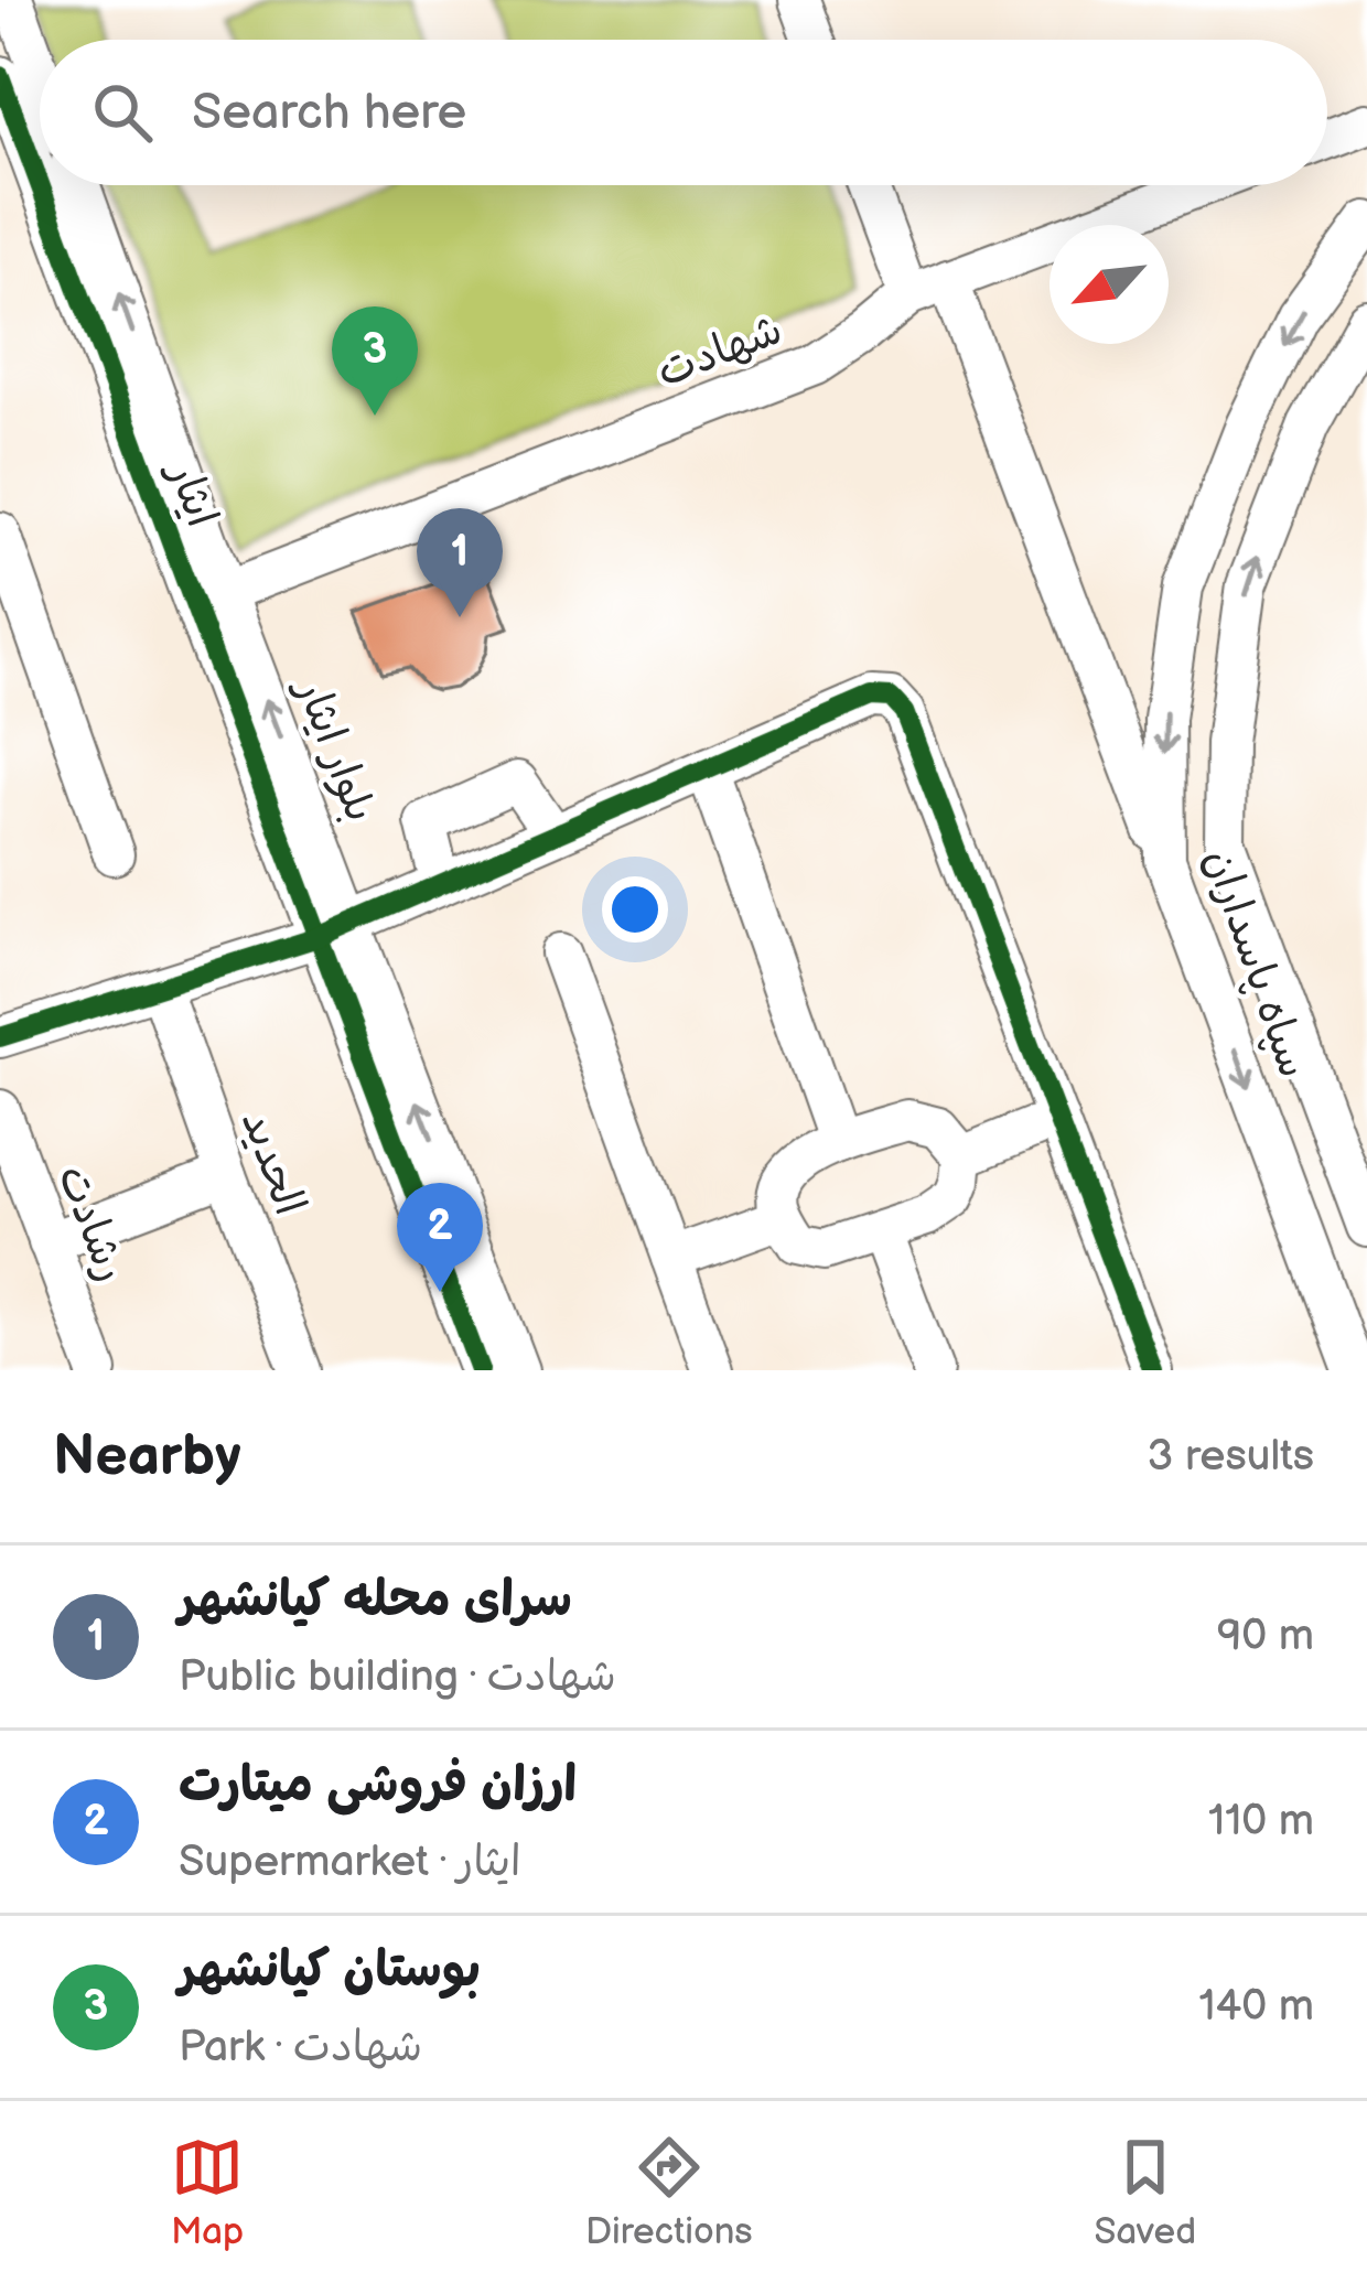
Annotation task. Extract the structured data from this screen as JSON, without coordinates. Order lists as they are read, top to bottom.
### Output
{
  "streets": {
    "street": [
      "شهادت",
      "ایثار",
      "سپاه پاسداران",
      "الحدید",
      "رشادت"
    ]
  },
  "crossings": [
    ["شهادت", "ایثار"]
  ],
  "north": "bottom left",
  "page": {
    "search": "Search here",
    "pins": ["3", "1", "2"],
    "heading": ["Nearby", "3 results"],
    "list": [
      {
        "mark": "1",
        "name": "سرای محله کیانشهر",
        "note": "Public building · شهادت",
        "value": "90 m"
      },
      {
        "mark": "2",
        "name": "ارزان فروشی میتارت",
        "note": "Supermarket · ایثار",
        "value": "110 m"
      },
      {
        "mark": "3",
        "name": "بوستان کیانشهر",
        "note": "Park · شهادت",
        "value": "140 m"
      }
    ],
    "nav": ["Map", "Directions", "Saved"]
  }
}
